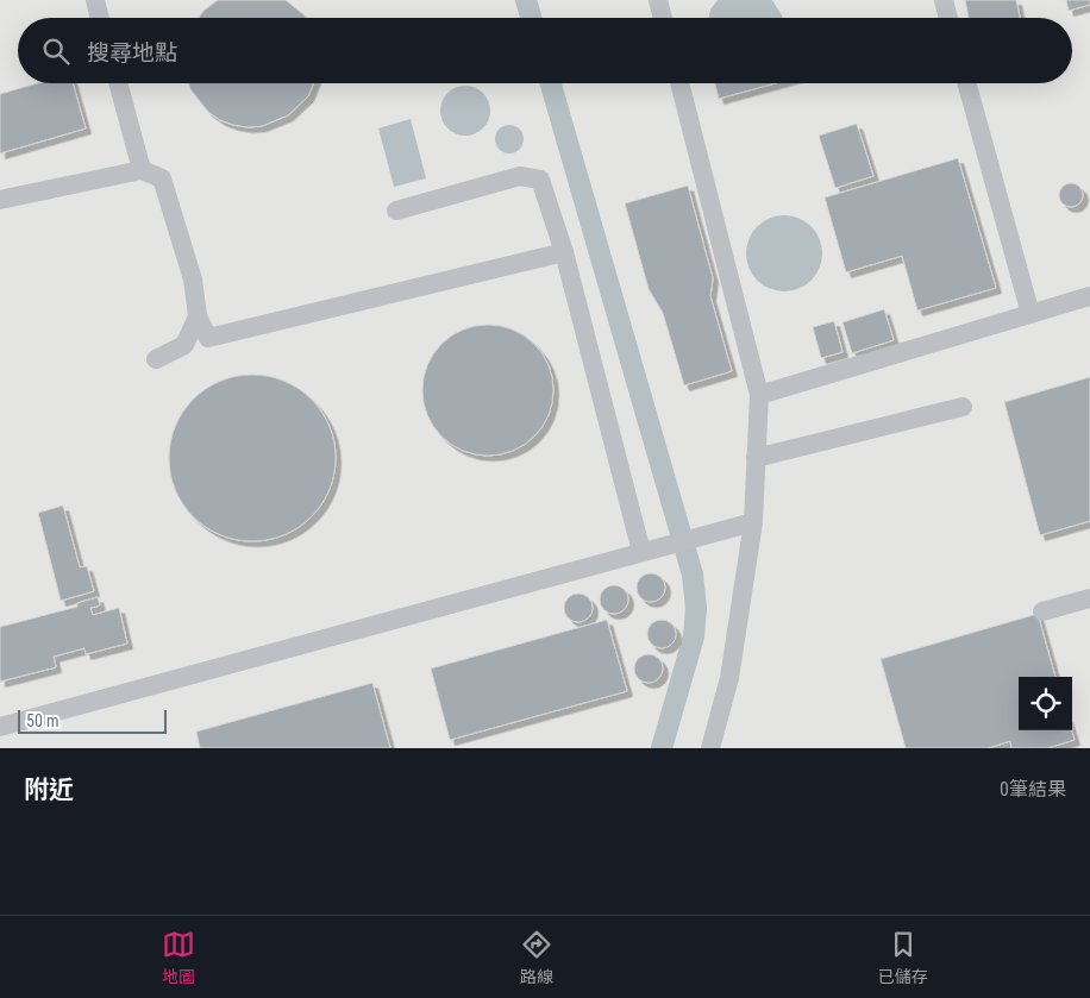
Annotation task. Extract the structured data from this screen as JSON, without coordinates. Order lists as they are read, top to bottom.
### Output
{
  "scale_bar": "50 m",
  "page": {
    "search": "搜尋地點",
    "scale": "50 m",
    "heading": ["附近", "0筆結果"],
    "nav": ["地圖", "路線", "已儲存"]
  }
}
